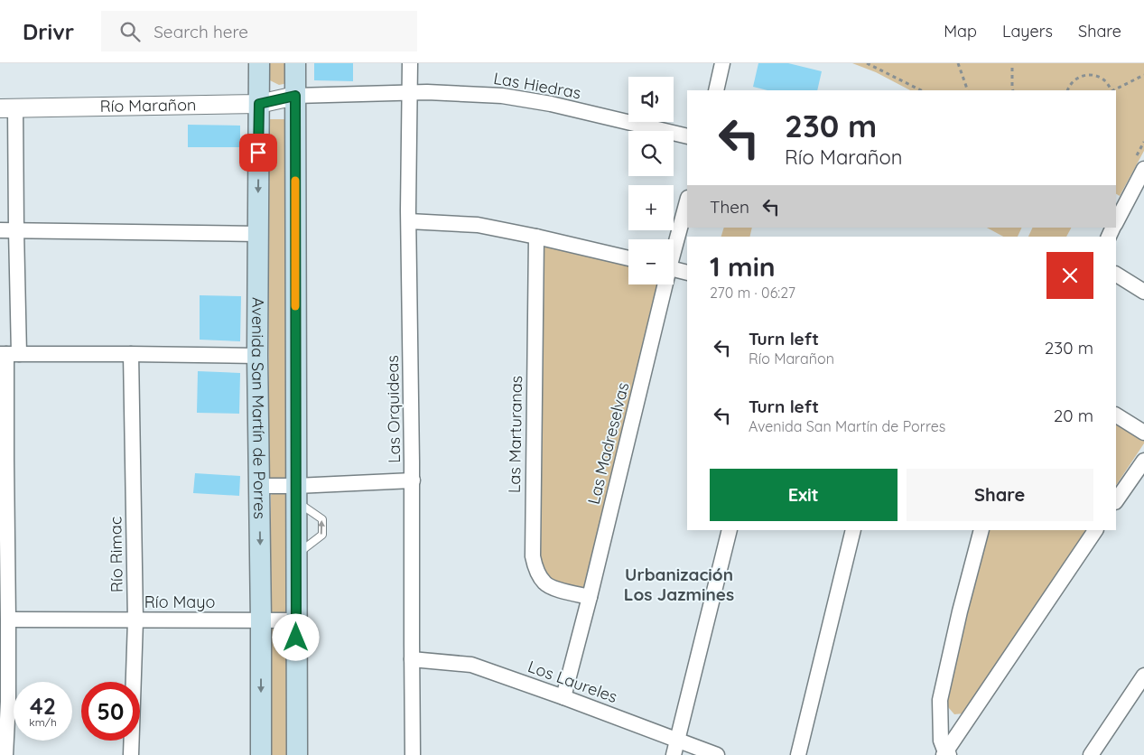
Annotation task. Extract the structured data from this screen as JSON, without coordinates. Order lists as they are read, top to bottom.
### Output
{
  "streets": {
    "main road": ["Avenida San Martín de Porres"],
    "street": [
      "Las Hiedras",
      "Río Marañon",
      "Las Orquideas",
      "Las Marturanas",
      "Las Madreselvas",
      "Río Rimac",
      "Río Mayo",
      "Los Laureles"
    ]
  },
  "crossings": [
    ["Las Hiedras", "Río Marañon"],
    ["Las Hiedras", "Las Orquideas"],
    ["Río Marañon", "Avenida San Martín de Porres"],
    ["Avenida San Martín de Porres", "Río Mayo"],
    ["Las Orquideas", "Los Laureles"],
    ["Las Marturanas", "Las Madreselvas"],
    ["Las Madreselvas", "Los Laureles"],
    ["Río Rimac", "Río Mayo"]
  ],
  "districts": ["Urbanización Los Jazmines"],
  "page": {
    "header": "Drivr",
    "search": "Search here",
    "nav": ["Map", "Layers", "Share"],
    "map_buttons": ["+", "−"],
    "turn": ["230 m", "Río Marañon"],
    "then": "Then",
    "heading": ["1 min", "270 m · 06:27"],
    "list": [
      {
        "name": "Turn left",
        "note": "Río Marañon",
        "value": "230 m"
      },
      {
        "name": "Turn left",
        "note": "Avenida San Martín de Porres",
        "value": "20 m"
      }
    ],
    "buttons": ["Exit", "Share"],
    "speed": "42 km/h",
    "limit": "50"
  }
}
